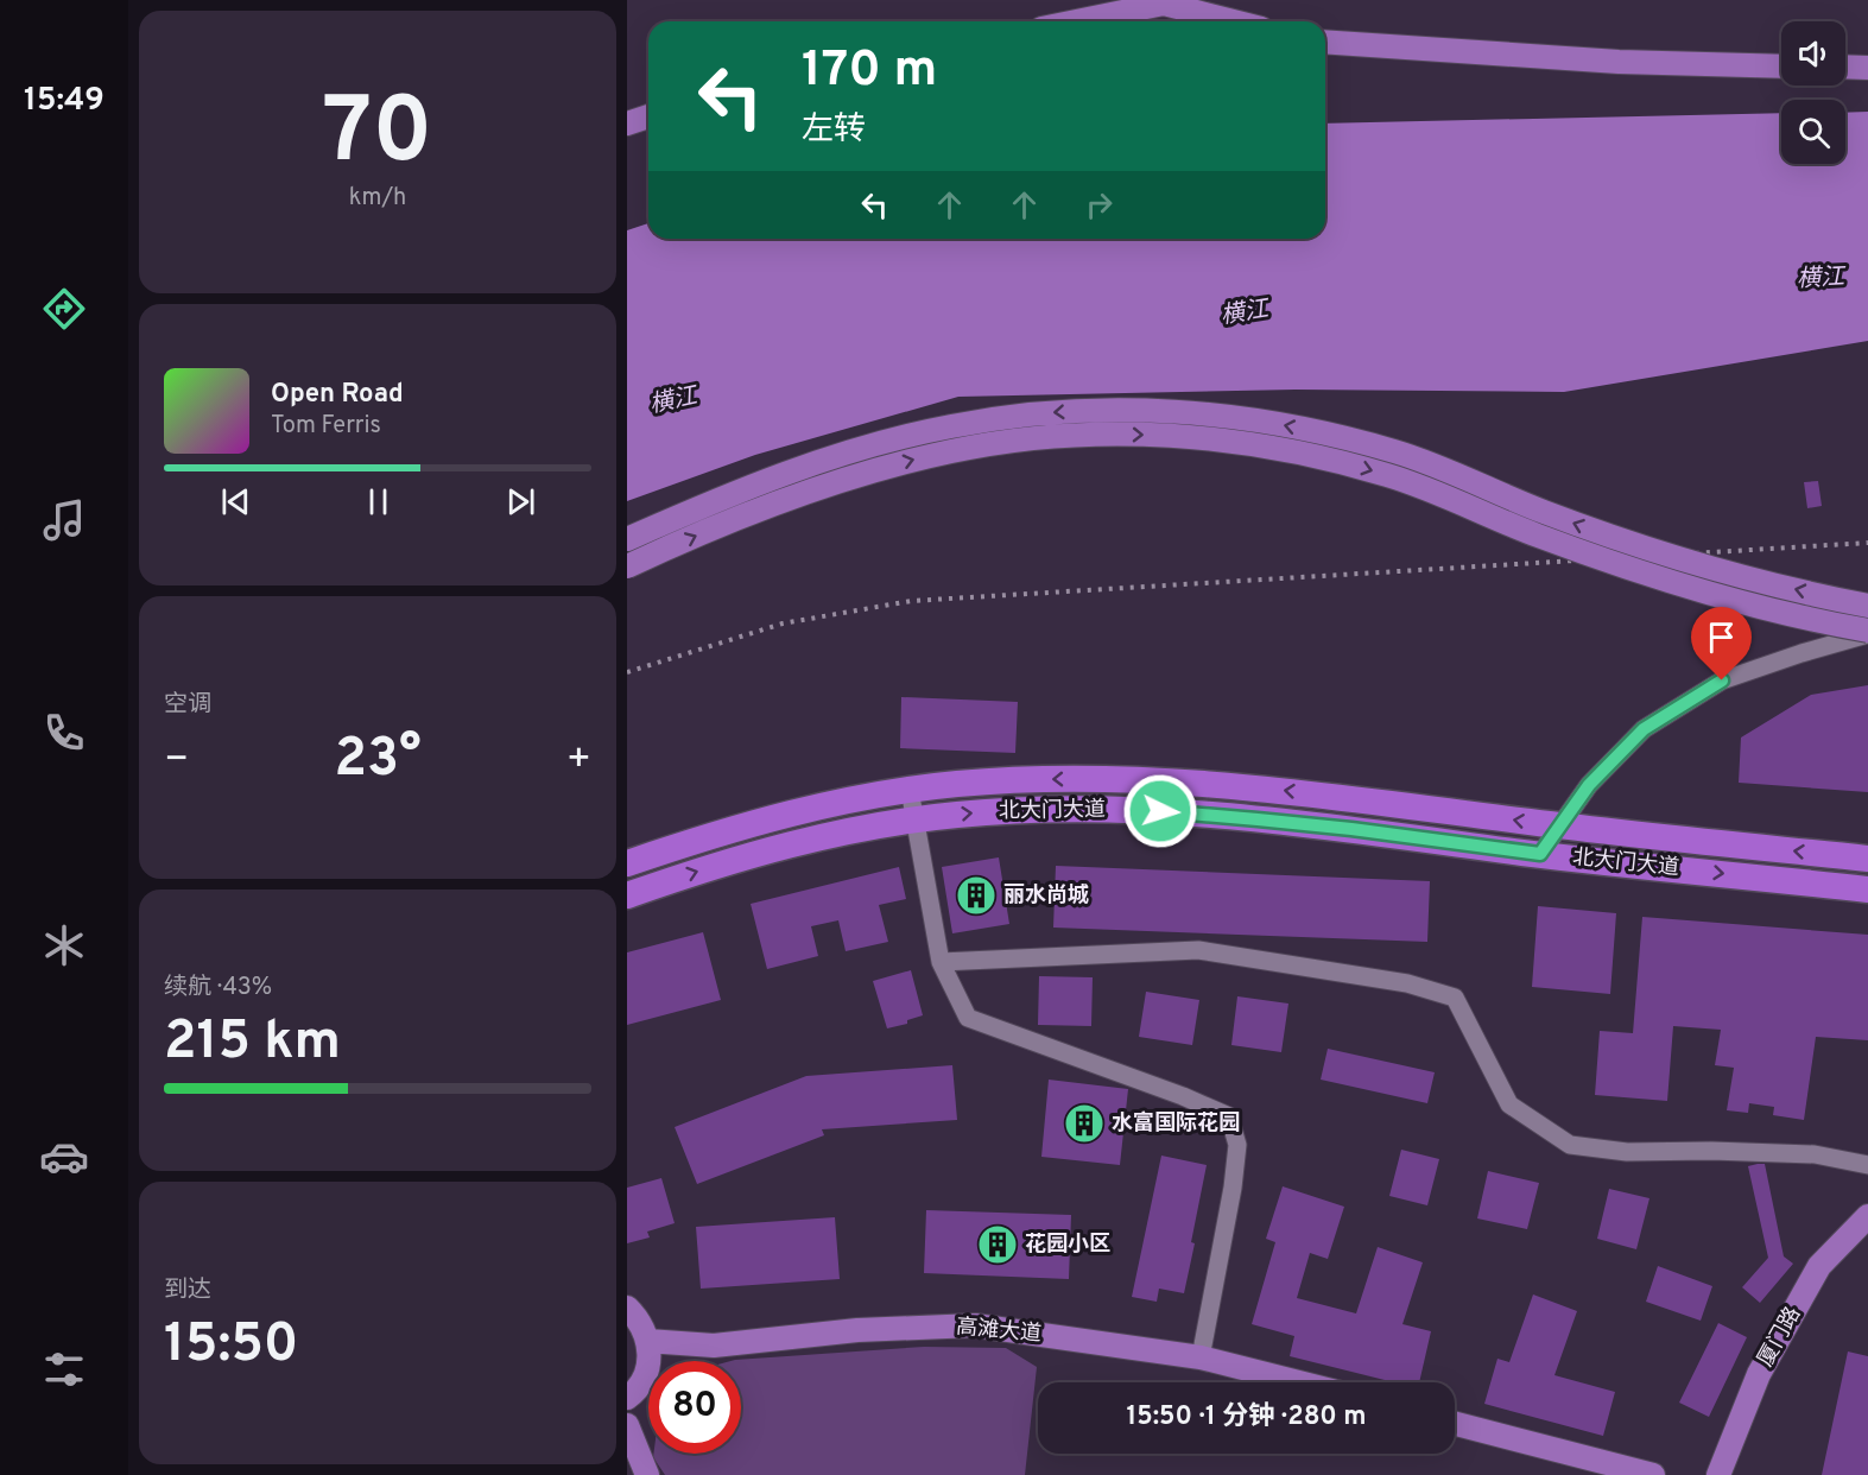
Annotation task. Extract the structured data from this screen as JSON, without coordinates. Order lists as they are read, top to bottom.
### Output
{
  "streets": {
    "highway": ["北大门大道"],
    "main road": ["高滩大道", "厦门路"]
  },
  "water": ["横江"],
  "places": {
    "building": ["丽水尚城", "水富国际花园", "花园小区"]
  },
  "page": {
    "tabs": "15:49",
    "tile": [
      ["70", "km/h"],
      "空调",
      ["续航 · 43%", "215 km"],
      ["到达", "15:50"]
    ],
    "turn": ["170 m", "左转"],
    "song": ["Open Road", "Tom Ferris"],
    "heat": ["−", "23°", "+"],
    "limit": "80",
    "trip": "15:50 · 1 分钟 · 280 m"
  }
}
